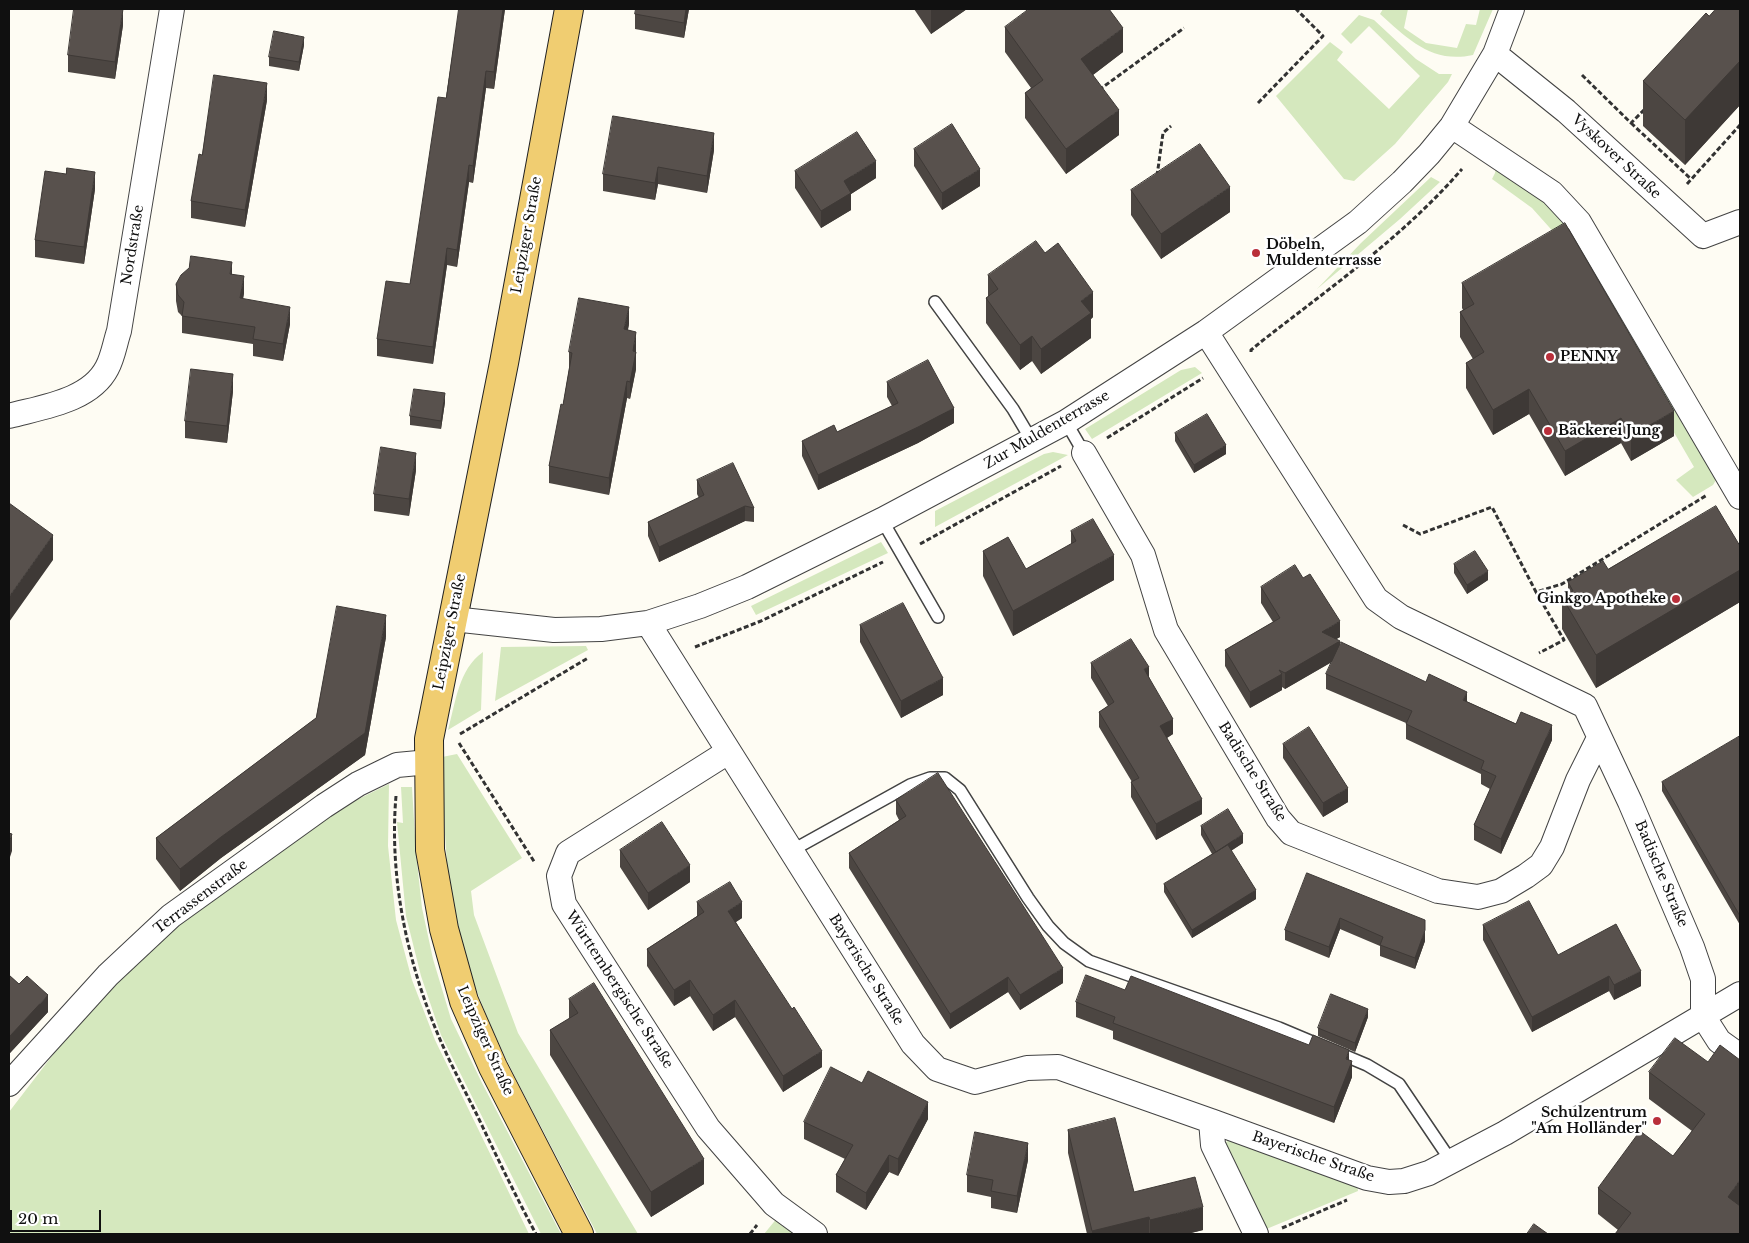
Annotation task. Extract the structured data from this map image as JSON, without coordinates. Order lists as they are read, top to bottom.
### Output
{
  "streets": {
    "main road": ["Leipziger Straße"],
    "street": [
      "Vyskover Straße",
      "Nordstraße",
      "Zur Muldenterrasse",
      "Badische Straße",
      "Terrassenstraße",
      "Bayerische Straße",
      "Württembergische Straße"
    ]
  },
  "crossings": [
    ["Vyskover Straße", "Zur Muldenterrasse"],
    ["Leipziger Straße", "Zur Muldenterrasse"],
    ["Leipziger Straße", "Terrassenstraße"],
    ["Zur Muldenterrasse", "Badische Straße"],
    ["Zur Muldenterrasse", "Bayerische Straße"],
    ["Badische Straße", "Bayerische Straße"],
    ["Bayerische Straße", "Württembergische Straße"]
  ],
  "places": [
    "Döbeln, Muldenterrasse",
    "PENNY",
    "Bäckerei Jung",
    "Ginkgo Apotheke",
    "Schulzentrum \"Am Holländer\""
  ],
  "scale_bar": "20 m"
}
